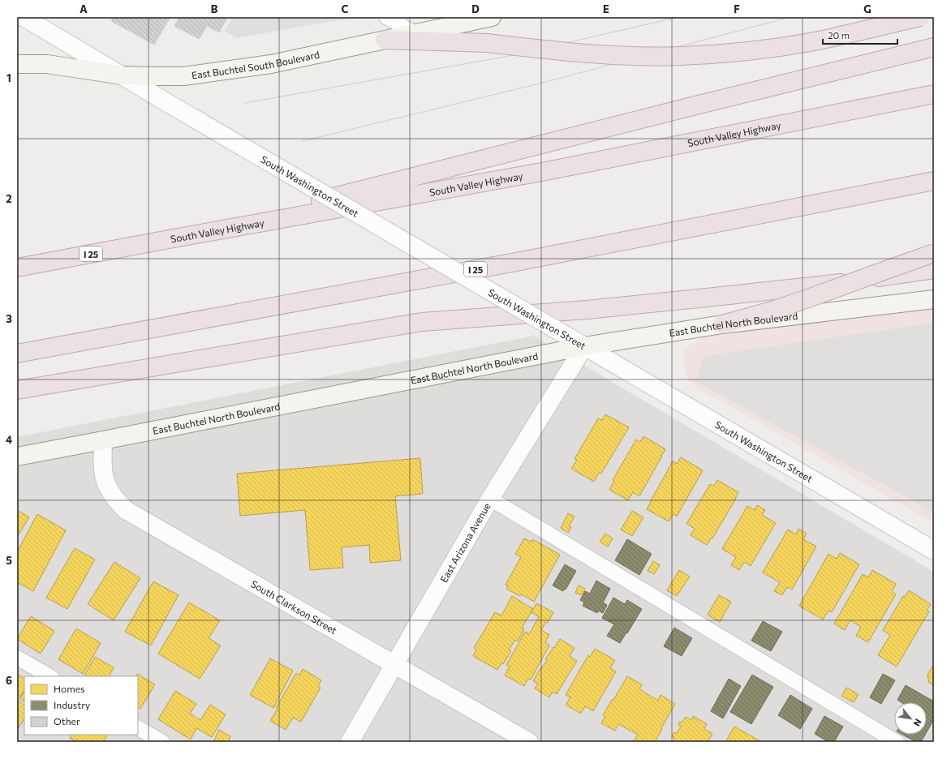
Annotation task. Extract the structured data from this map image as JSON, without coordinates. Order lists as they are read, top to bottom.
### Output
{
  "streets": {
    "highway": ["South Valley Highway", "I 25"],
    "main road": ["East Buchtel South Boulevard", "East Buchtel North Boulevard"],
    "street": ["South Washington Street", "East Arizona Avenue", "South Clarkson Street"]
  },
  "crossings": [
    ["East Buchtel South Boulevard", "South Washington Street"],
    ["South Washington Street", "East Buchtel North Boulevard"],
    ["South Washington Street", "East Arizona Avenue"],
    ["East Buchtel North Boulevard", "East Arizona Avenue"],
    ["East Buchtel North Boulevard", "South Clarkson Street"],
    ["East Arizona Avenue", "South Clarkson Street"]
  ],
  "legend": ["Homes", "Industry", "Other"],
  "scale_bar": "20 m",
  "north": "bottom right",
  "grid": {
    "columns": [
      "A",
      "B",
      "C",
      "D",
      "E",
      "F",
      "G"
    ],
    "rows": [
      "1",
      "2",
      "3",
      "4",
      "5",
      "6"
    ]
  }
}
